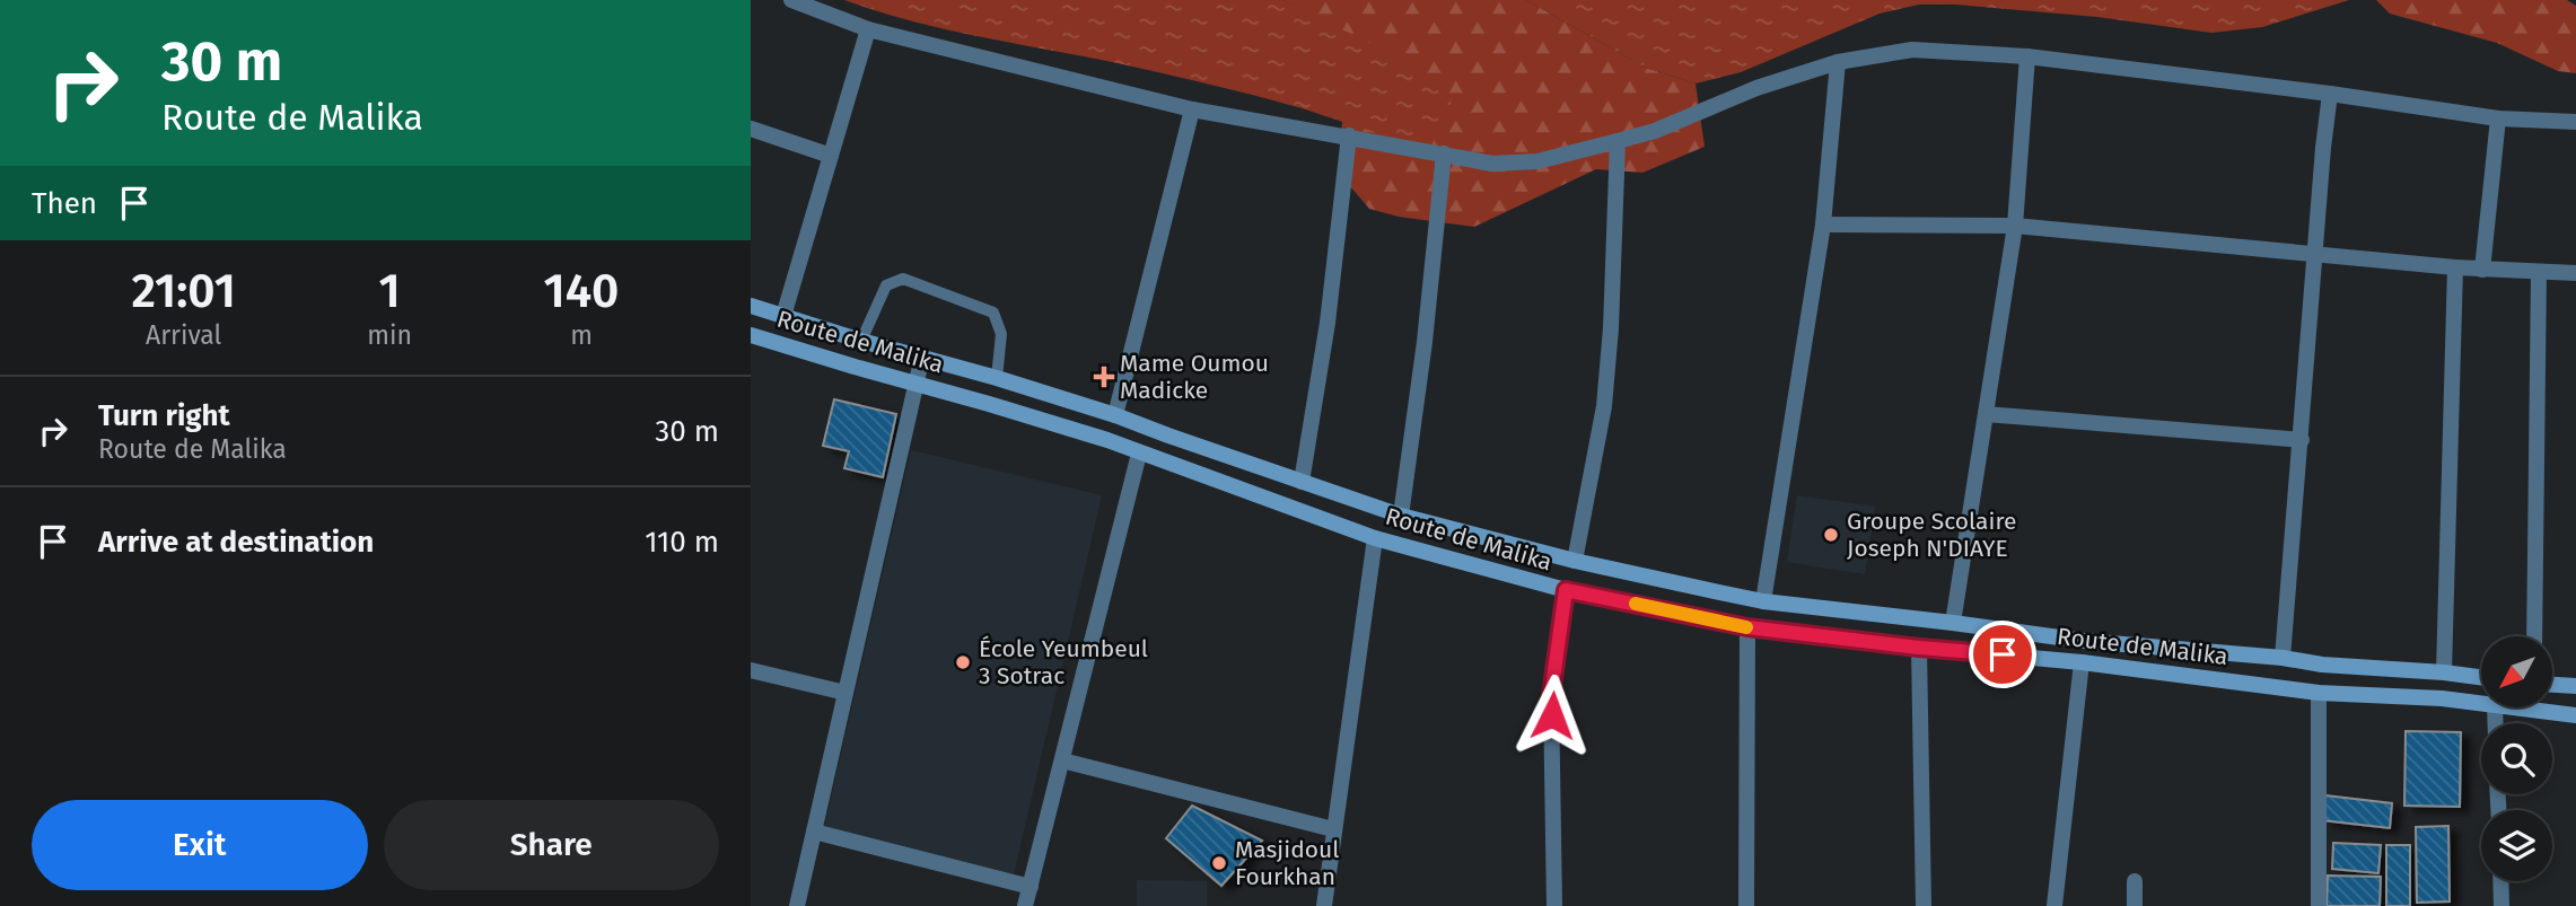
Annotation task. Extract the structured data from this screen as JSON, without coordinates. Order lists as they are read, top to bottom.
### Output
{
  "streets": {
    "main road": ["Route de Malika"]
  },
  "places": {
    "health": ["Mame Oumou Madicke"],
    "other": ["Groupe Scolaire Joseph N'DIAYE", "École Yeumbeul 3 Sotrac", "Masjidoul Fourkhan"]
  },
  "north": "bottom left",
  "page": {
    "turn": ["30 m", "Route de Malika"],
    "then": "Then",
    "eta": [
      "21:01",
      "Arrival",
      "1",
      "min",
      "140",
      "m"
    ],
    "list": [
      {
        "name": "Turn right",
        "note": "Route de Malika",
        "value": "30 m"
      },
      {
        "name": "Arrive at destination",
        "value": "110 m"
      }
    ],
    "buttons": ["Exit", "Share"]
  }
}
